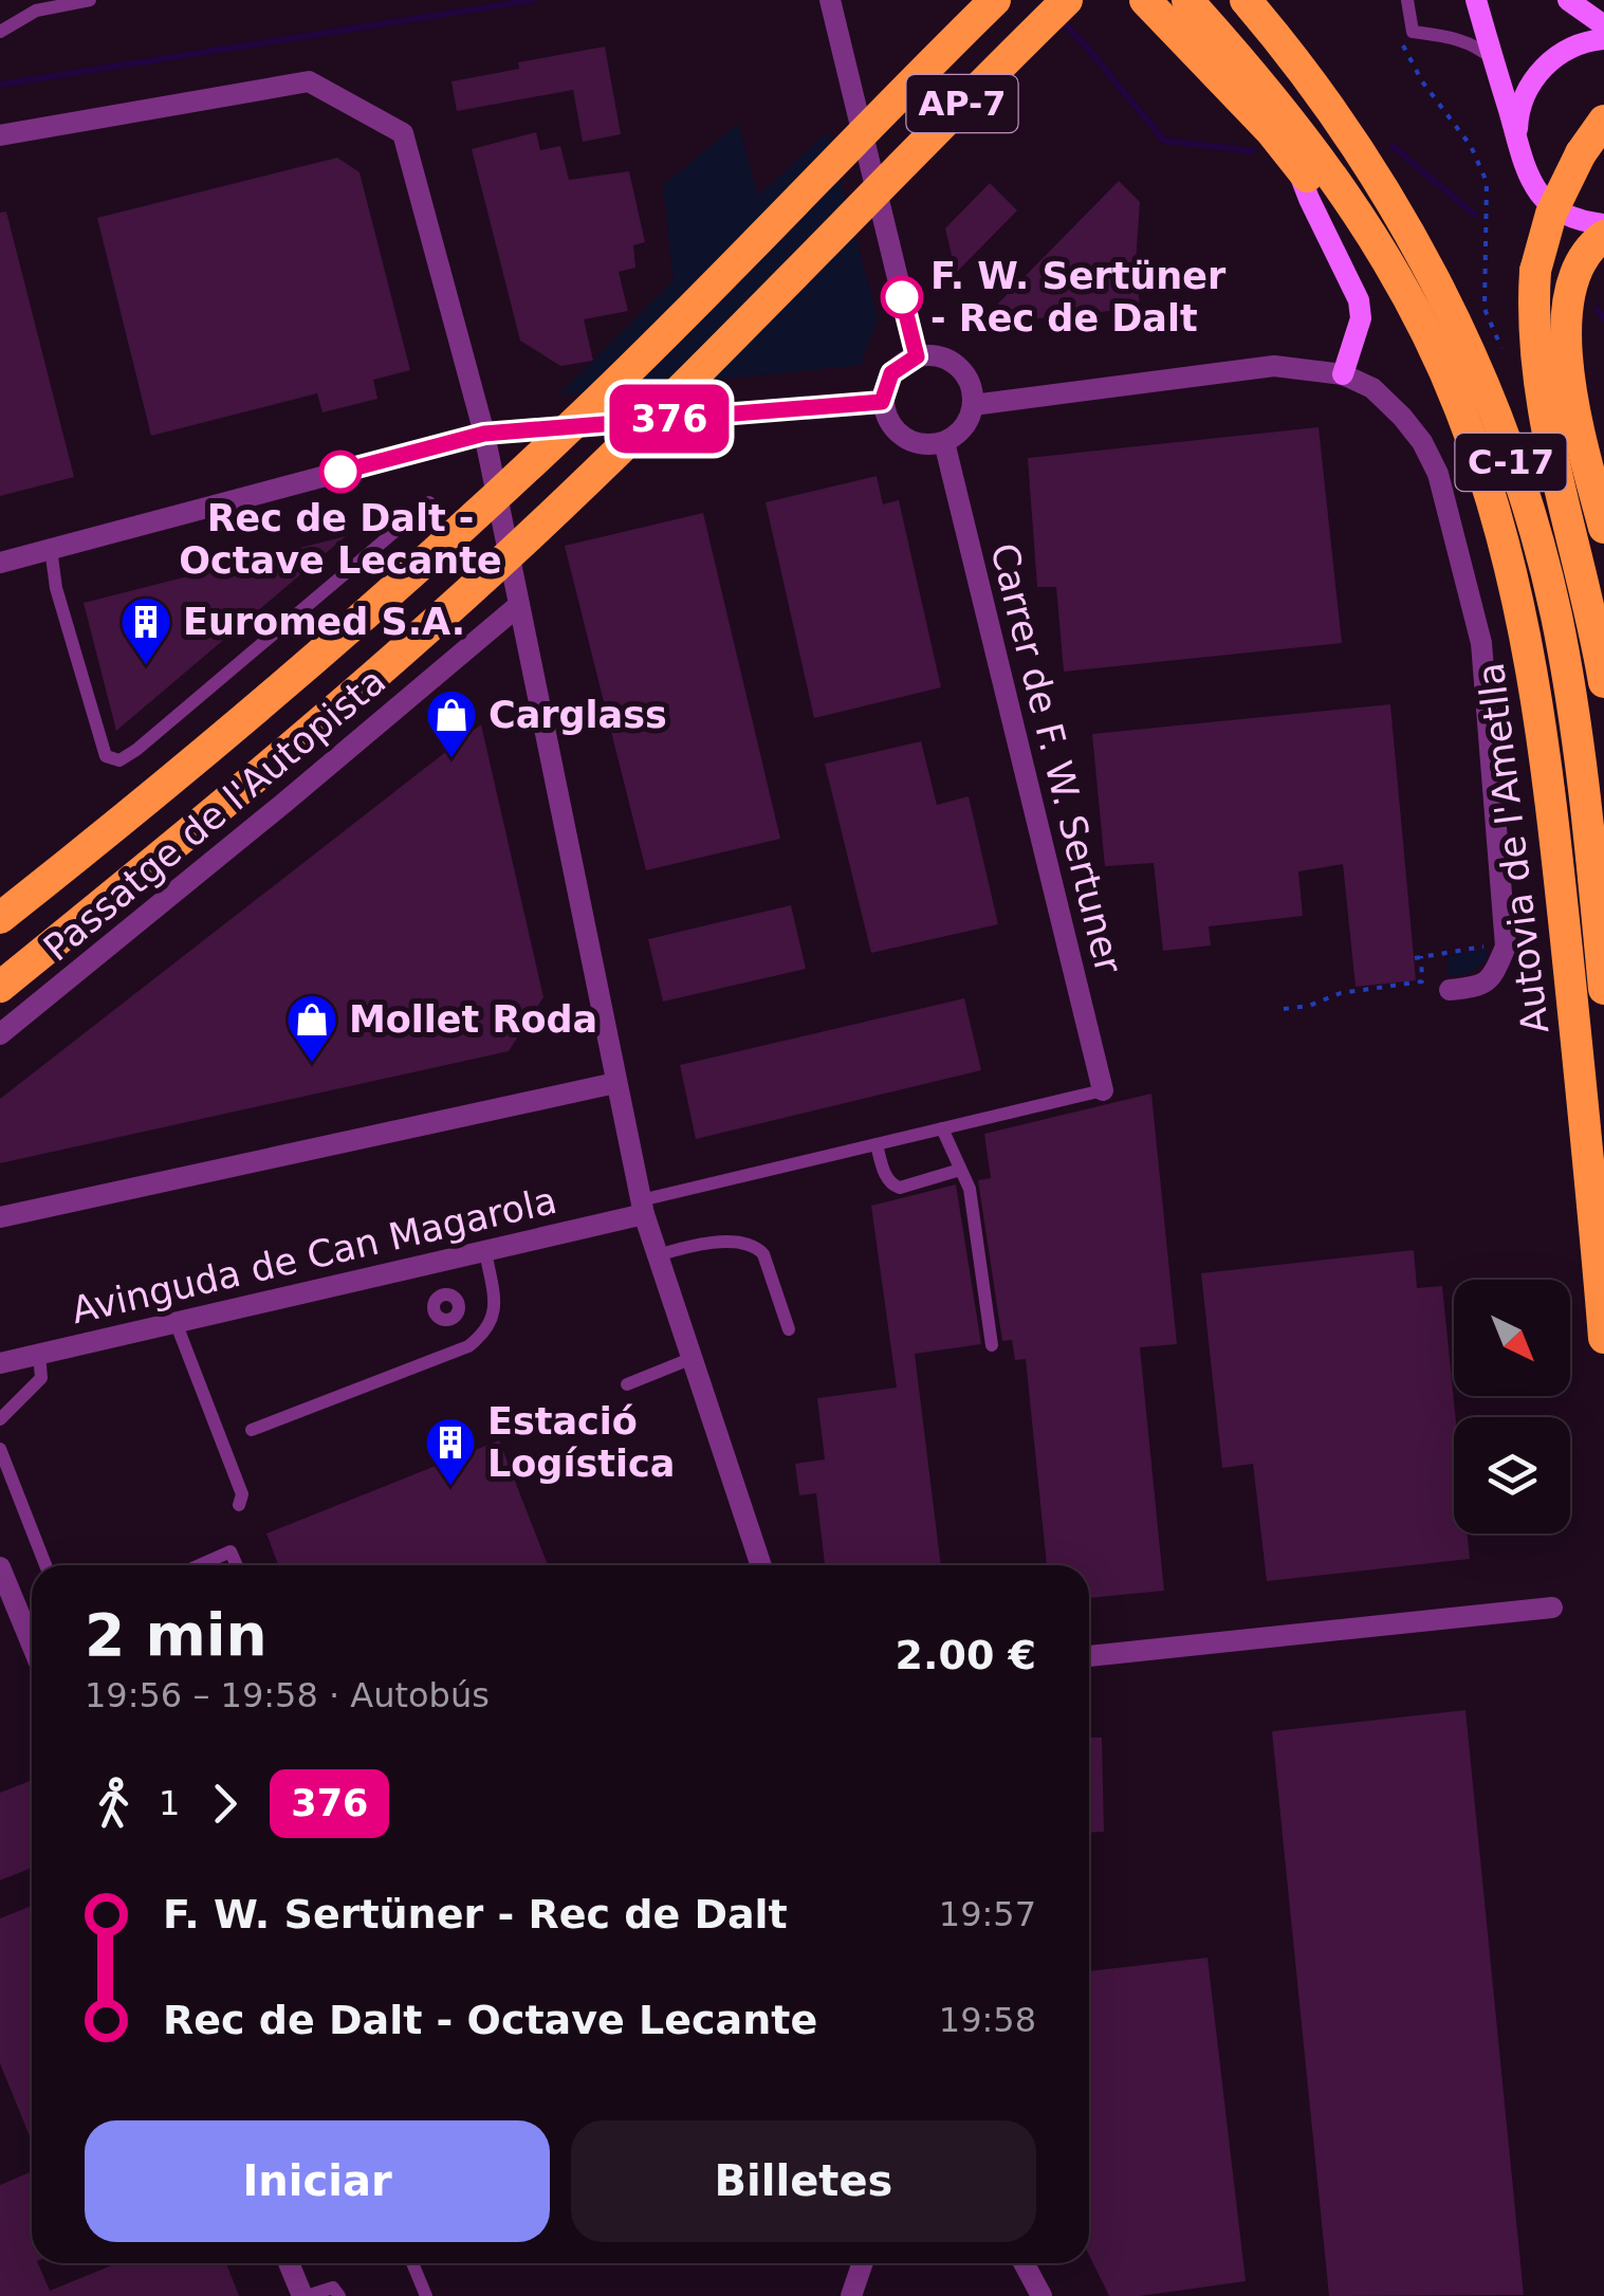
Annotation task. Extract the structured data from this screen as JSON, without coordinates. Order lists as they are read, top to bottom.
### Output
{
  "streets": {
    "highway": ["AP-7", "C-17", "Autovia de l'Ametlla"],
    "street": ["Carrer de F. W. Sertuner", "Passatge de l'Autopista", "Avinguda de Can Magarola"]
  },
  "places": {
    "other": ["F. W. Sertüner - Rec de Dalt", "Rec de Dalt - Octave Lecante"],
    "building": ["Euromed S.A.", "Estació Logística"],
    "shop": ["Carglass", "Mollet Roda"]
  },
  "lines": ["bus line 376"],
  "north": "bottom right",
  "page": {
    "on_map": "376",
    "heading": ["2 min", "19:56 – 19:58 · Autobús", "2.00 €"],
    "legs": ["1", "376"],
    "list": [
      {
        "name": "F. W. Sertüner - Rec de Dalt",
        "value": "19:57"
      },
      {
        "name": "Rec de Dalt - Octave Lecante",
        "value": "19:58"
      }
    ],
    "buttons": ["Iniciar", "Billetes"]
  }
}
